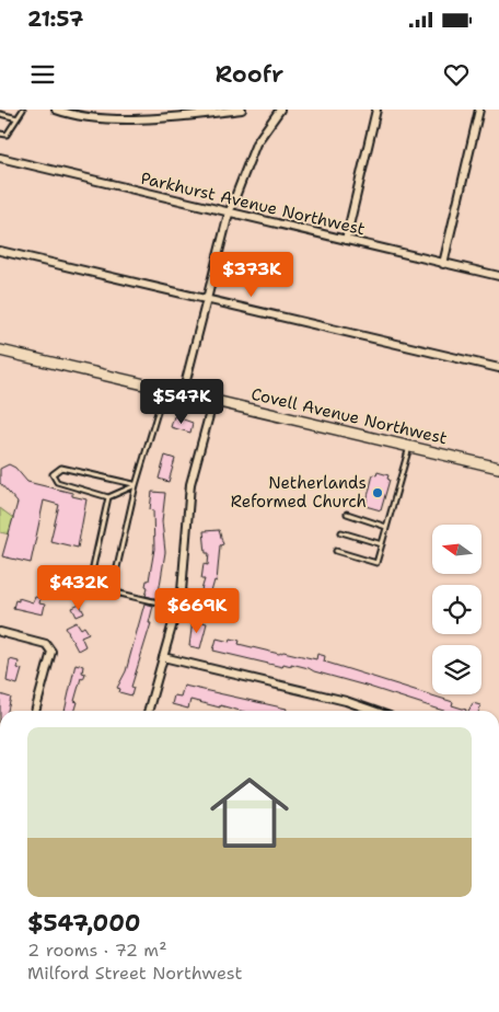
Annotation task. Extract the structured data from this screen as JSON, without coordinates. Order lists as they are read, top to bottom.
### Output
{
  "streets": {
    "street": ["Parkhurst Avenue Northwest", "Covell Avenue Northwest"]
  },
  "places": ["Netherlands Reformed Church"],
  "north": "left",
  "page": {
    "status": "21:57",
    "header": "Roofr",
    "price": [
      "$373K",
      "$547K",
      "$432K",
      "$669K"
    ],
    "list": [
      {
        "name": "$547,000",
        "note": "2 rooms · 72 m² · Milford Street Northwest"
      }
    ]
  }
}
